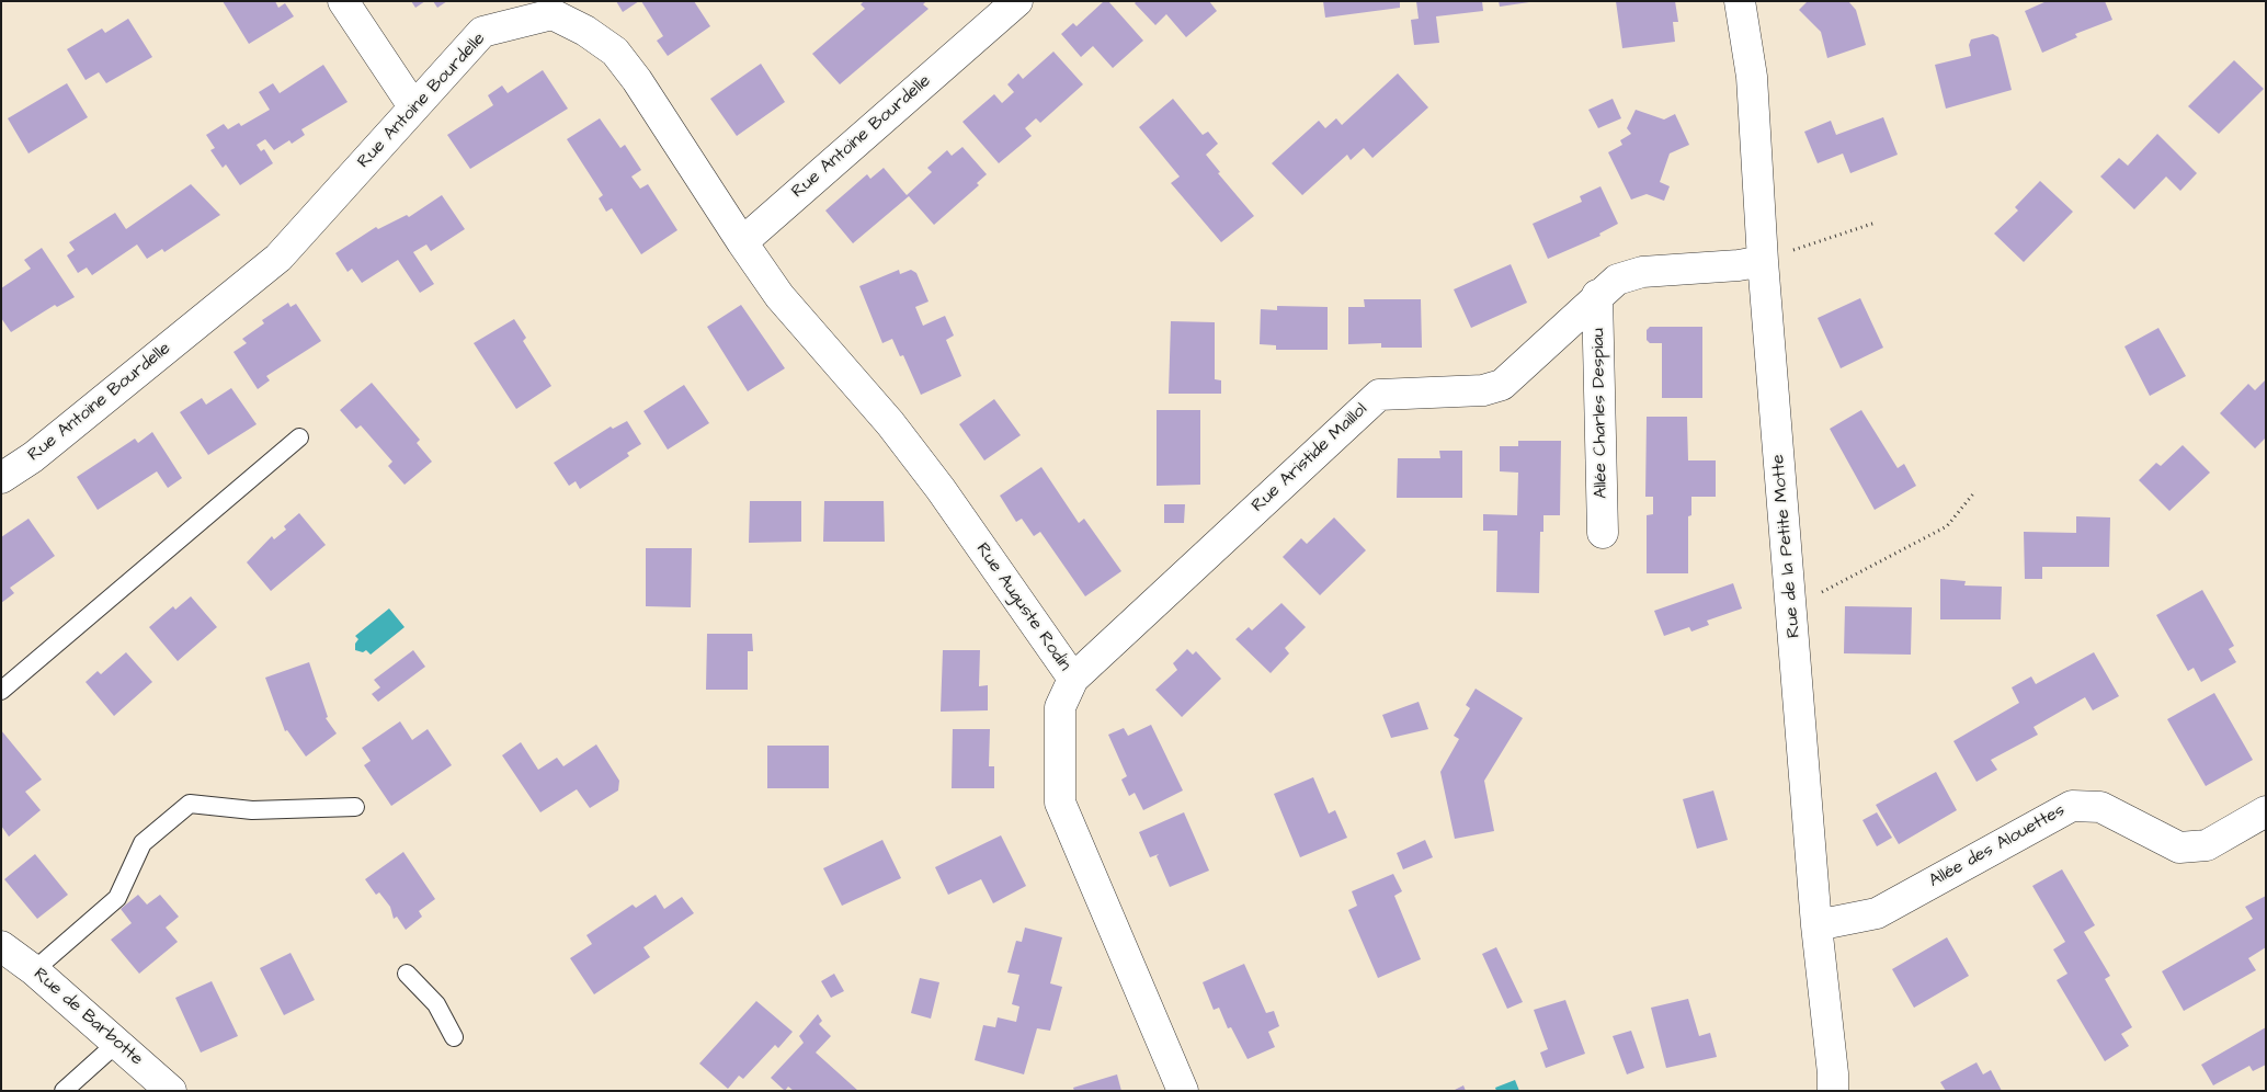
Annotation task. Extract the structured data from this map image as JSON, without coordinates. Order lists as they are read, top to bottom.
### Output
{
  "streets": {
    "street": [
      "Rue Antoine Bourdelle",
      "Allée Charles Despiau",
      "Rue Aristide Maillol",
      "Rue de la Petite Motte",
      "Rue Auguste Rodin",
      "Allée des Alouettes",
      "Rue de Barbotte"
    ]
  },
  "crossings": [
    ["Rue Antoine Bourdelle", "Rue Auguste Rodin"],
    ["Allée Charles Despiau", "Rue Aristide Maillol"],
    ["Rue Aristide Maillol", "Rue de la Petite Motte"],
    ["Rue Aristide Maillol", "Rue Auguste Rodin"],
    ["Rue de la Petite Motte", "Allée des Alouettes"]
  ]
}
